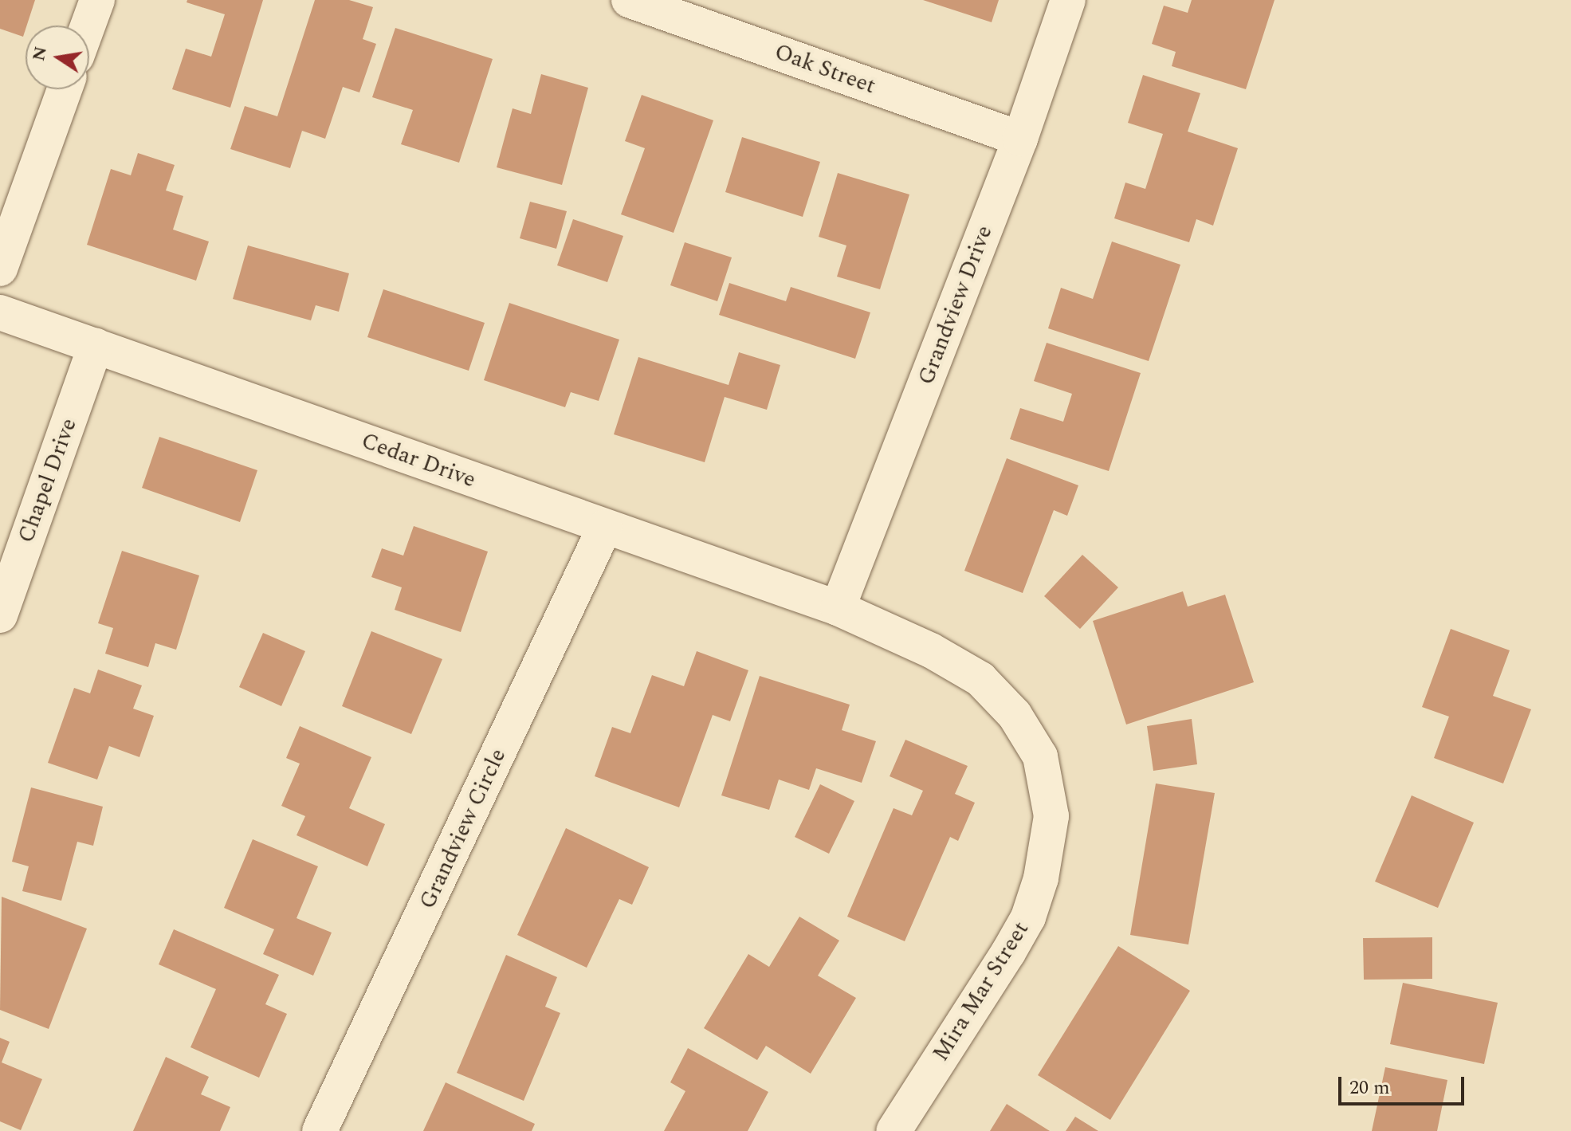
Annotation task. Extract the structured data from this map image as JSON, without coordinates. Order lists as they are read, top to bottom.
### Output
{
  "streets": {
    "street": [
      "Oak Street",
      "Grandview Drive",
      "Cedar Drive",
      "Chapel Drive",
      "Grandview Circle",
      "Mira Mar Street"
    ]
  },
  "crossings": [
    ["Oak Street", "Grandview Drive"],
    ["Grandview Drive", "Cedar Drive"],
    ["Grandview Drive", "Mira Mar Street"],
    ["Cedar Drive", "Chapel Drive"],
    ["Cedar Drive", "Grandview Circle"],
    ["Cedar Drive", "Mira Mar Street"]
  ],
  "scale_bar": "20 m",
  "north": "left"
}
